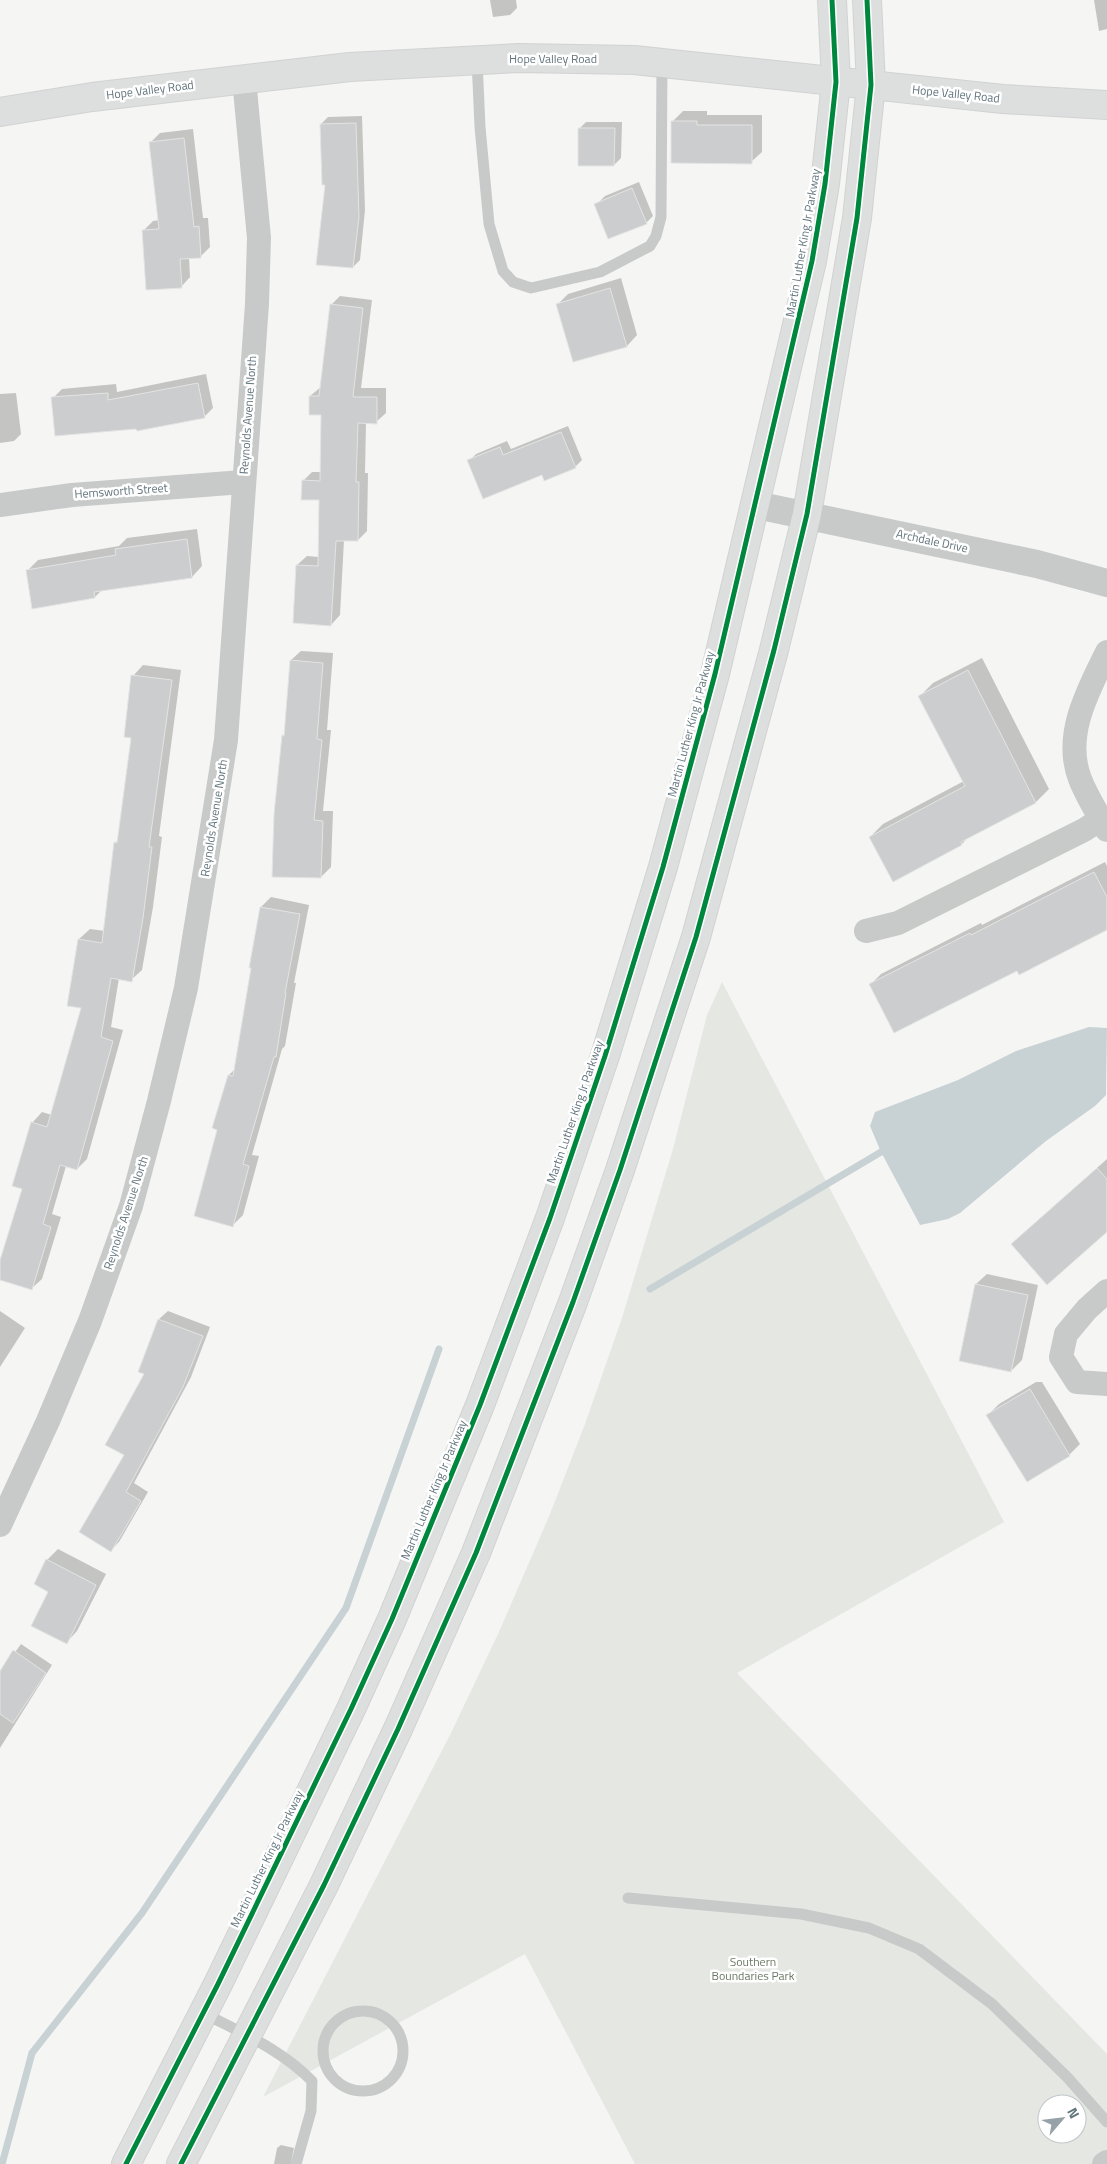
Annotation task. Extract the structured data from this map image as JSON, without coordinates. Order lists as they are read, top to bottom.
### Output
{
  "streets": {
    "main road": ["Hope Valley Road", "Martin Luther King Jr Parkway"],
    "street": ["Reynolds Avenue North", "Hemsworth Street", "Archdale Drive"]
  },
  "crossings": [
    ["Hope Valley Road", "Martin Luther King Jr Parkway"],
    ["Hope Valley Road", "Reynolds Avenue North"],
    ["Martin Luther King Jr Parkway", "Archdale Drive"],
    ["Reynolds Avenue North", "Hemsworth Street"]
  ],
  "parks": ["Southern Boundaries Park"],
  "north": "top right"
}
